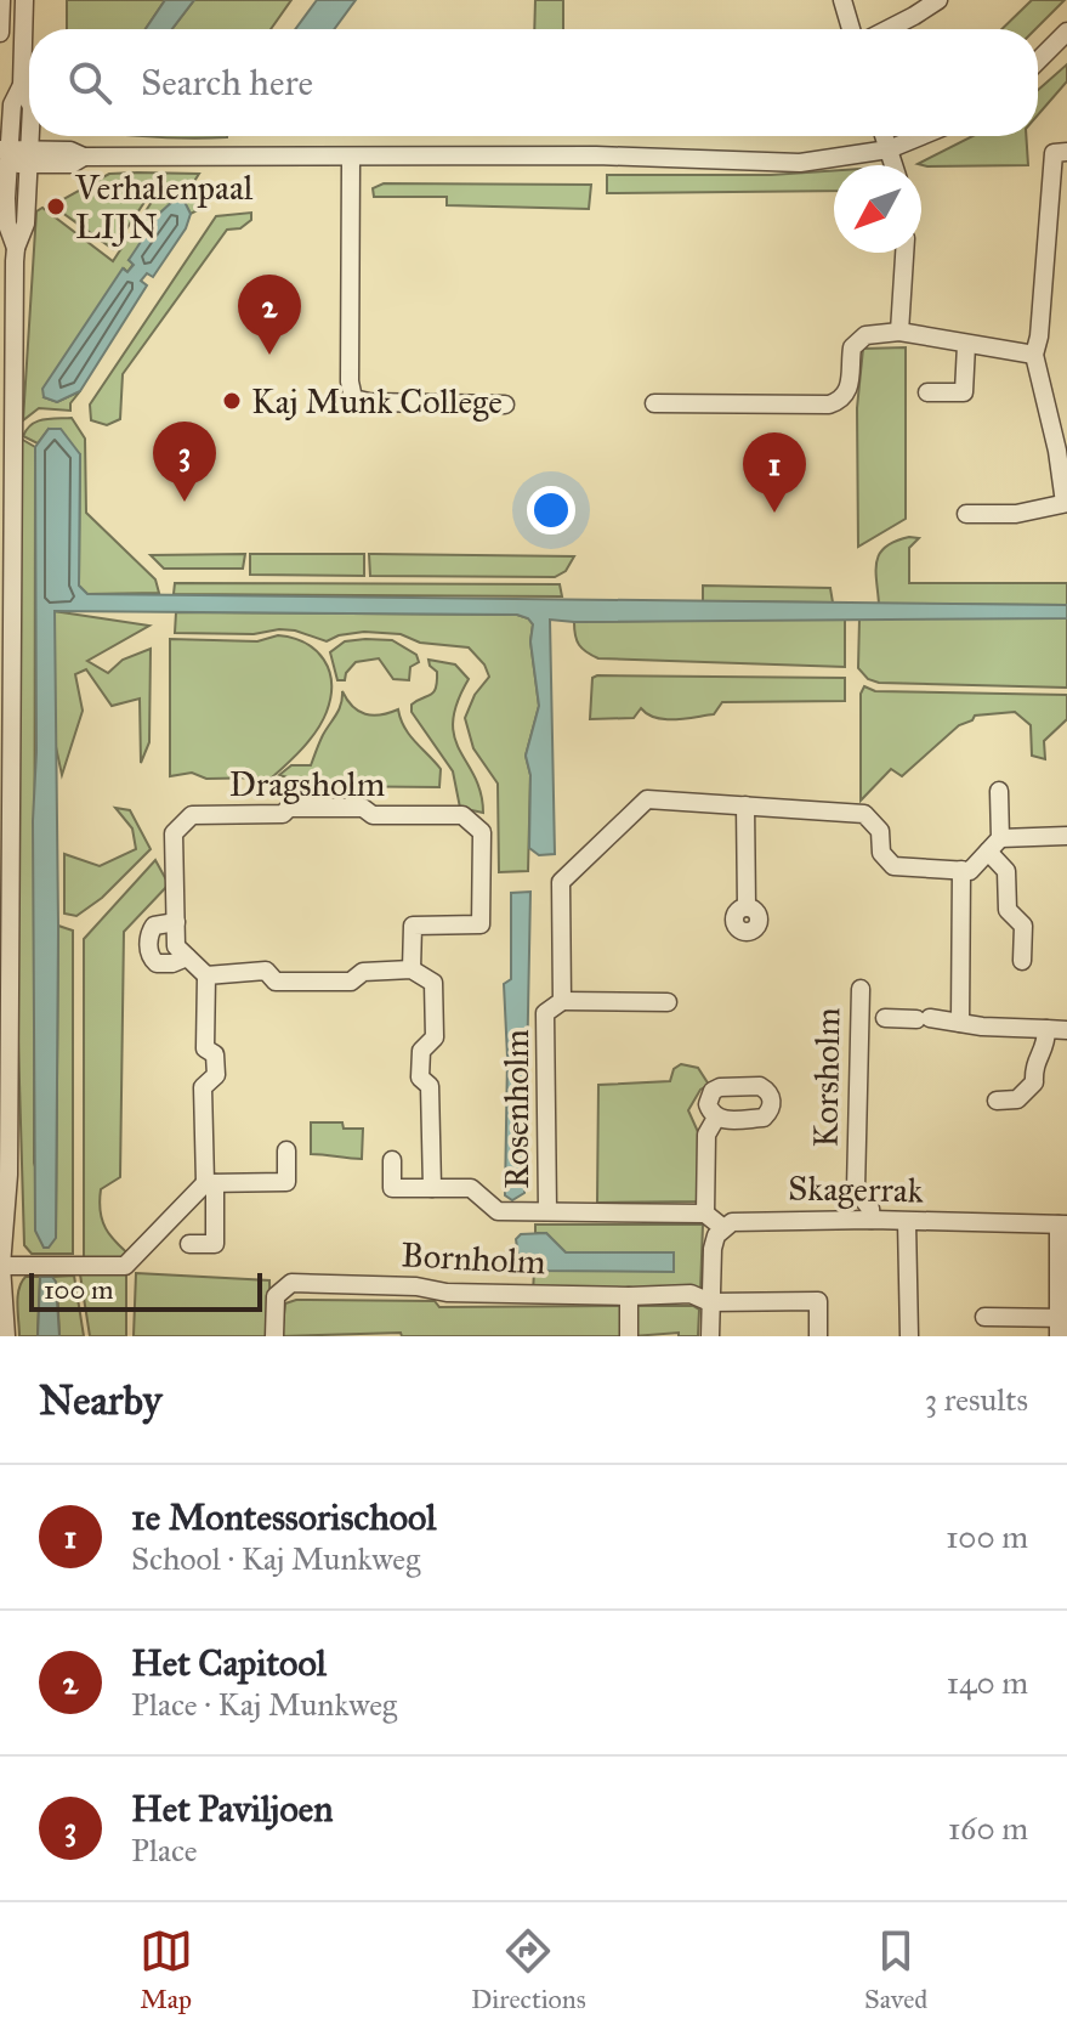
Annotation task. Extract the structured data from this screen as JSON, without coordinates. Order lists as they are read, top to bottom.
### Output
{
  "streets": {
    "street": [
      "Dragsholm",
      "Korsholm",
      "Rosenholm",
      "Skagerrak",
      "Bornholm"
    ]
  },
  "crossings": [
    ["Korsholm", "Skagerrak"]
  ],
  "places": ["Verhalenpaal LIJN", "Kaj Munk College"],
  "scale_bar": "100 m",
  "north": "bottom left",
  "page": {
    "search": "Search here",
    "pins": ["2", "3", "1"],
    "scale": "100 m",
    "heading": ["Nearby", "3 results"],
    "list": [
      {
        "mark": "1",
        "name": "1e Montessorischool",
        "note": "School · Kaj Munkweg",
        "value": "100 m"
      },
      {
        "mark": "2",
        "name": "Het Capitool",
        "note": "Place · Kaj Munkweg",
        "value": "140 m"
      },
      {
        "mark": "3",
        "name": "Het Paviljoen",
        "note": "Place",
        "value": "160 m"
      }
    ],
    "nav": ["Map", "Directions", "Saved"]
  }
}
